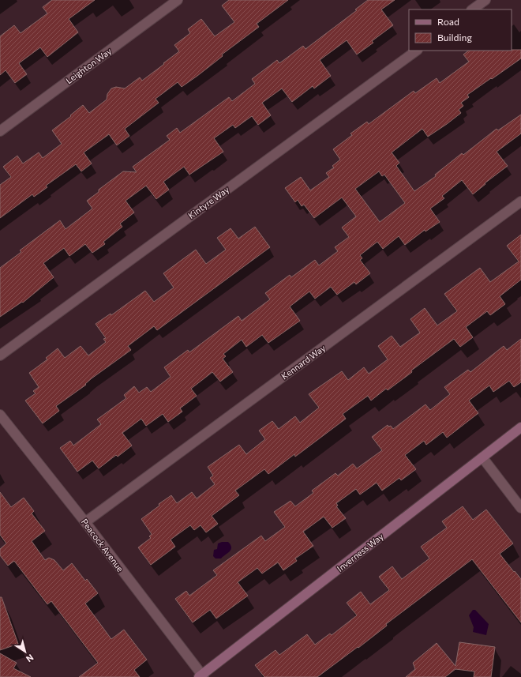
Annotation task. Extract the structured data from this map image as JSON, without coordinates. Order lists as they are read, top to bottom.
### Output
{
  "streets": {
    "street": [
      "Leighton Way",
      "Kintyre Way",
      "Kennard Way",
      "Peacock Avenue",
      "Inverness Way"
    ]
  },
  "crossings": [
    ["Kennard Way", "Peacock Avenue"],
    ["Peacock Avenue", "Inverness Way"]
  ],
  "legend": ["Road", "Building"],
  "north": "bottom right"
}
